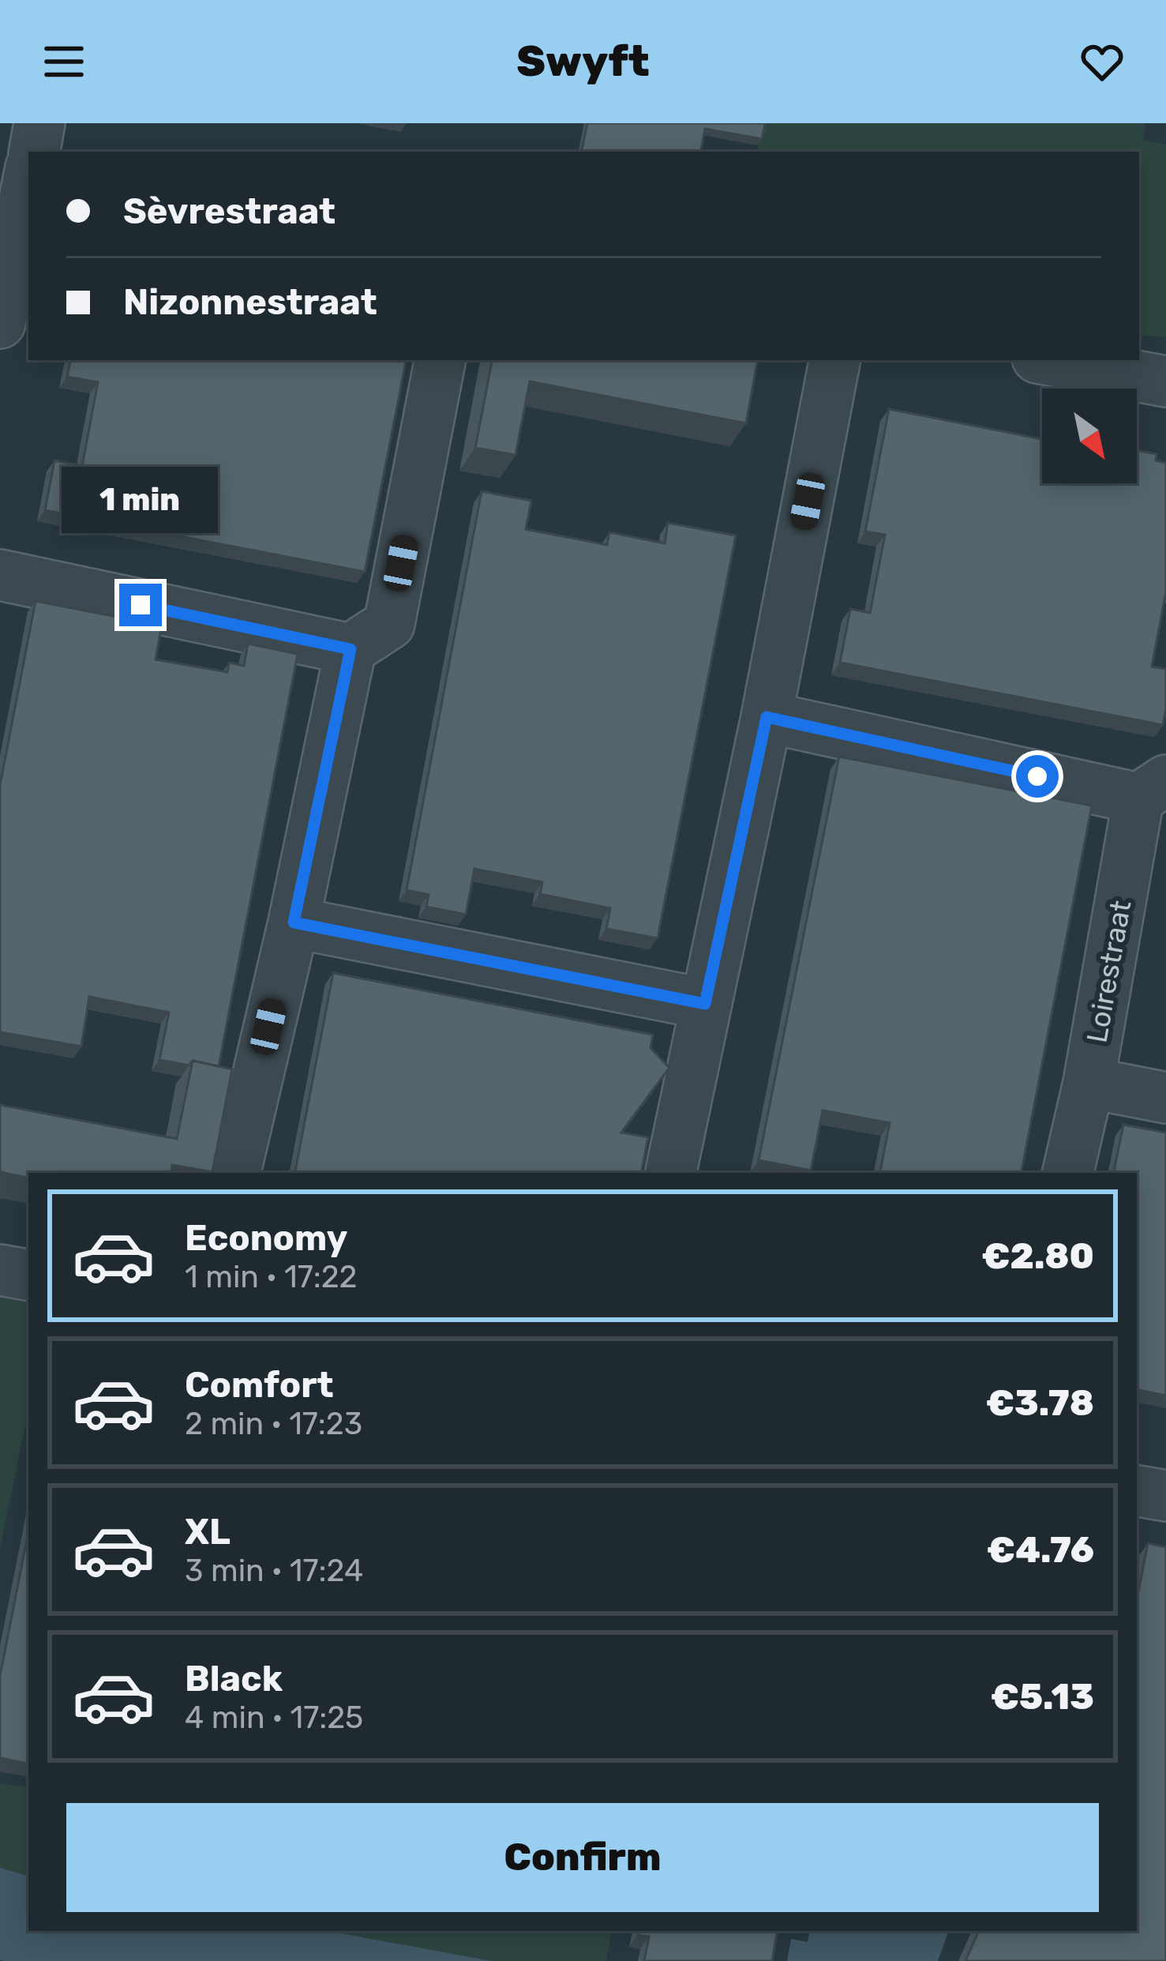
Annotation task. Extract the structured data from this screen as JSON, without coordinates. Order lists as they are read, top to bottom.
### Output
{
  "streets": {
    "street": ["Loirestraat"]
  },
  "north": "bottom right",
  "page": {
    "header": "Swyft",
    "banner": ["Sèvrestraat", "Nizonnestraat"],
    "bubble": "1 min",
    "list": [
      {
        "name": "Economy",
        "note": "1 min · 17:22",
        "value": "€2.80"
      },
      {
        "name": "Comfort",
        "note": "2 min · 17:23",
        "value": "€3.78"
      },
      {
        "name": "XL",
        "note": "3 min · 17:24",
        "value": "€4.76"
      },
      {
        "name": "Black",
        "note": "4 min · 17:25",
        "value": "€5.13"
      }
    ],
    "buttons": "Confirm"
  }
}
